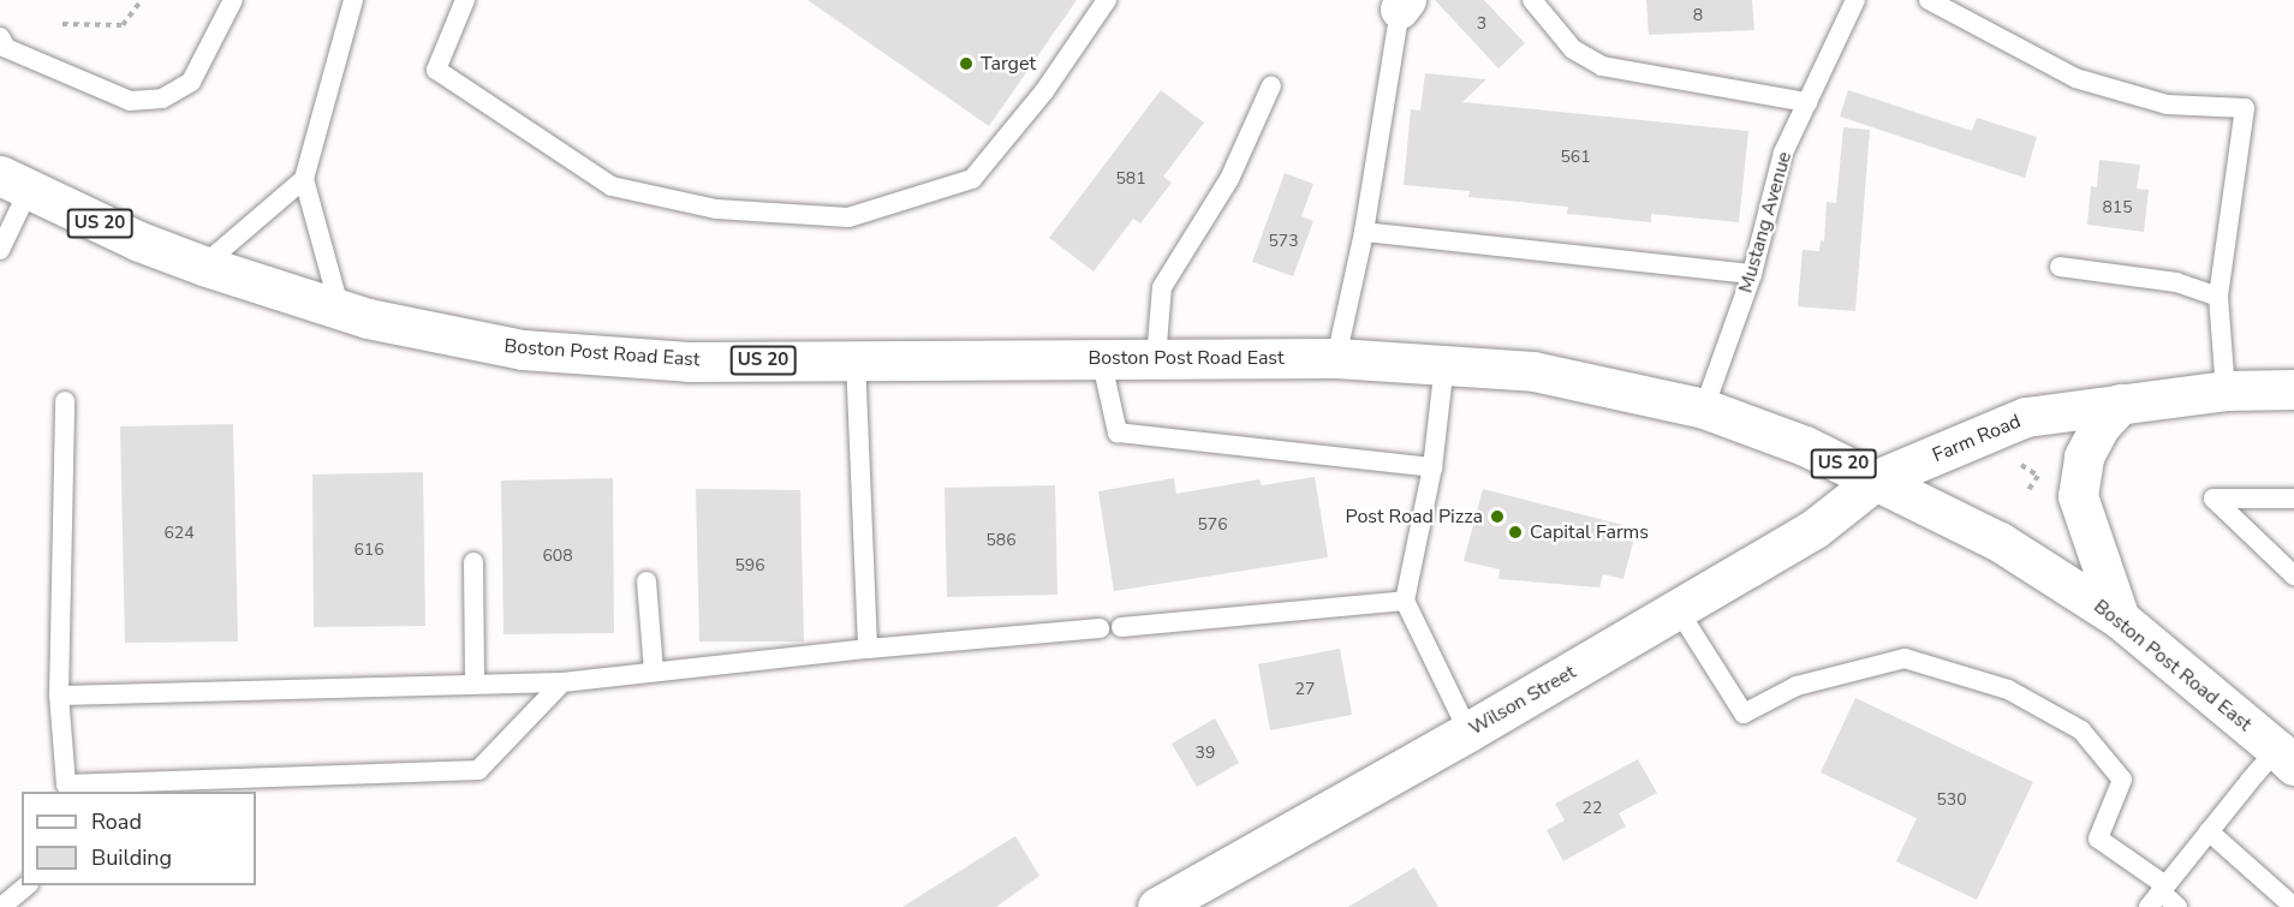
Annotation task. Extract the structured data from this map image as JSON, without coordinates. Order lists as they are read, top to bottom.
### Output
{
  "streets": {
    "main road": [
      "US 20",
      "Boston Post Road East",
      "Farm Road",
      "Wilson Street"
    ],
    "lane": ["Mustang Avenue"]
  },
  "crossings": [
    ["Mustang Avenue", "Boston Post Road East"],
    ["Boston Post Road East", "Farm Road"],
    ["Boston Post Road East", "Wilson Street"],
    ["Farm Road", "Wilson Street"]
  ],
  "places": ["Target", "Post Road Pizza", "Capital Farms"],
  "house_numbers": [
    "8",
    "3",
    "561",
    "581",
    "815",
    "573",
    "576",
    "624",
    "586",
    "616",
    "608",
    "596",
    "27",
    "39",
    "530",
    "22"
  ],
  "legend": ["Road", "Building"]
}
